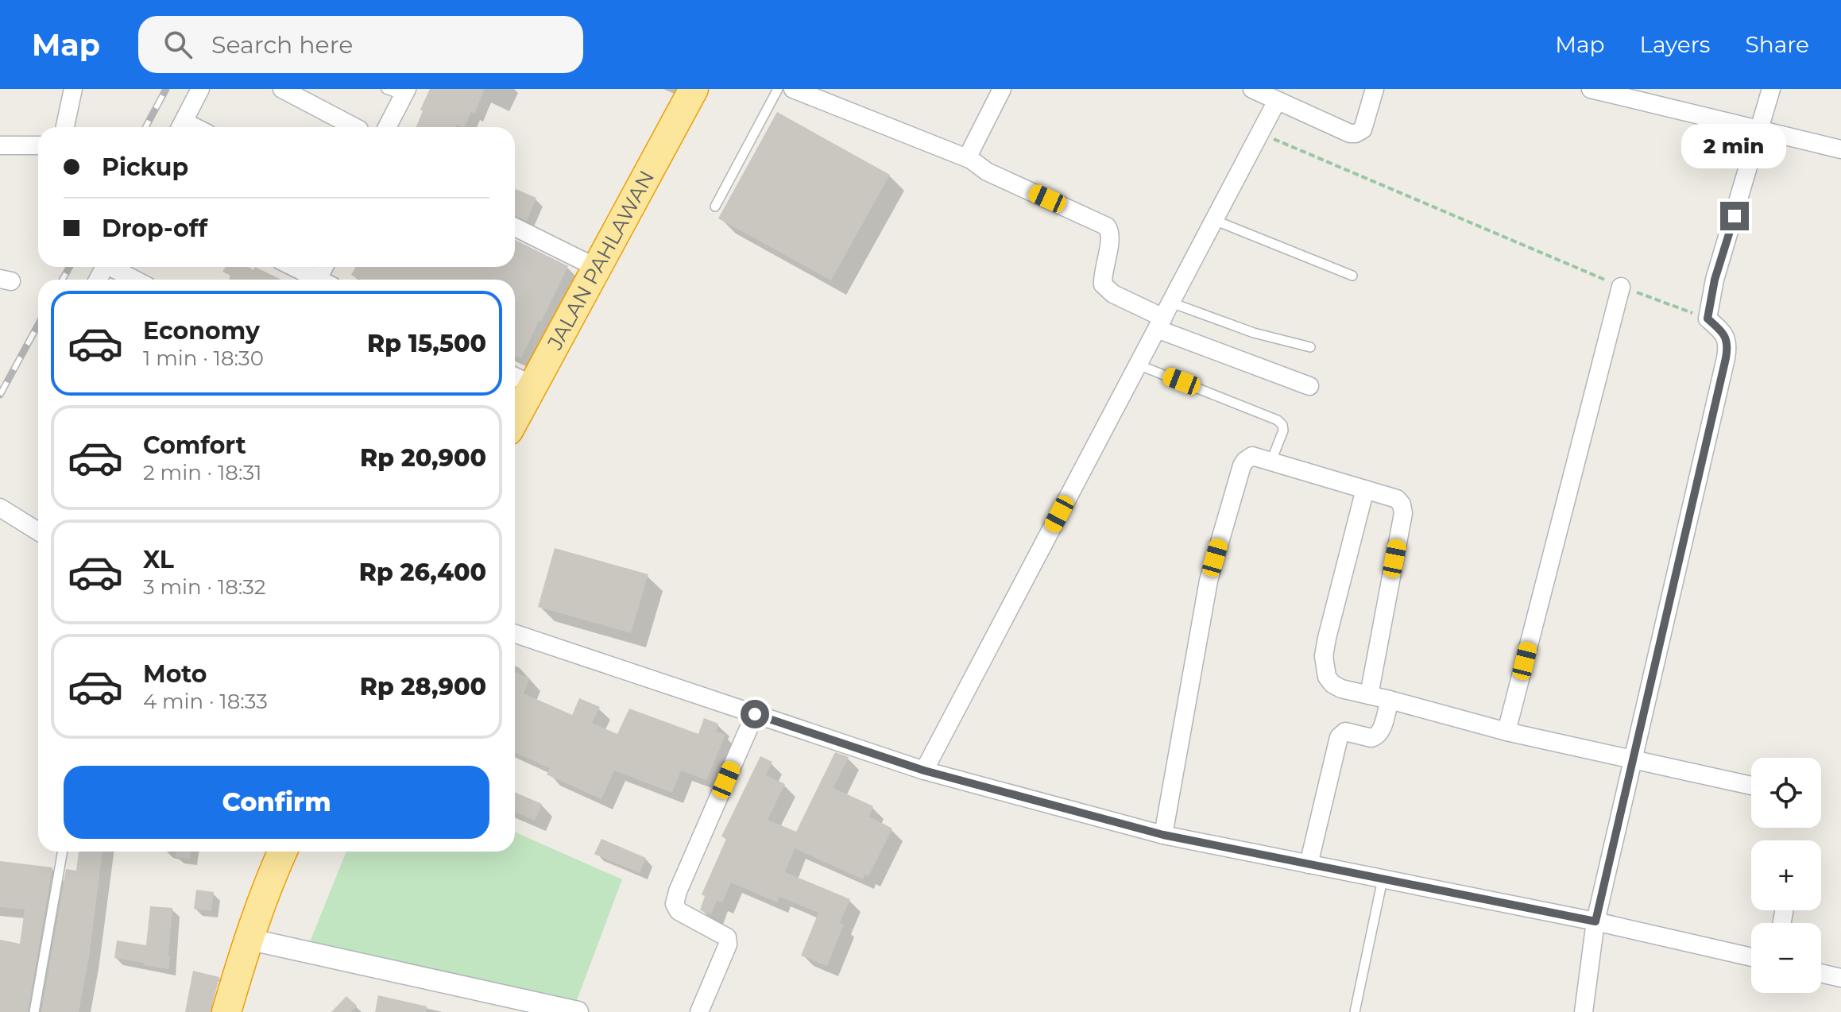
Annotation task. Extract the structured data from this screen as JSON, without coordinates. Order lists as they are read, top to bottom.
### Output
{
  "streets": {
    "highway": ["JALAN PAHLAWAN"]
  },
  "page": {
    "header": "Map",
    "search": "Search here",
    "nav": ["Map", "Layers", "Share"],
    "bubble": "2 min",
    "banner": ["Pickup", "Drop-off"],
    "list": [
      {
        "name": "Economy",
        "note": "1 min · 18:30",
        "value": "Rp 15,500"
      },
      {
        "name": "Comfort",
        "note": "2 min · 18:31",
        "value": "Rp 20,900"
      },
      {
        "name": "XL",
        "note": "3 min · 18:32",
        "value": "Rp 26,400"
      },
      {
        "name": "Moto",
        "note": "4 min · 18:33",
        "value": "Rp 28,900"
      }
    ],
    "buttons": "Confirm",
    "map_buttons": ["+", "−"]
  }
}
